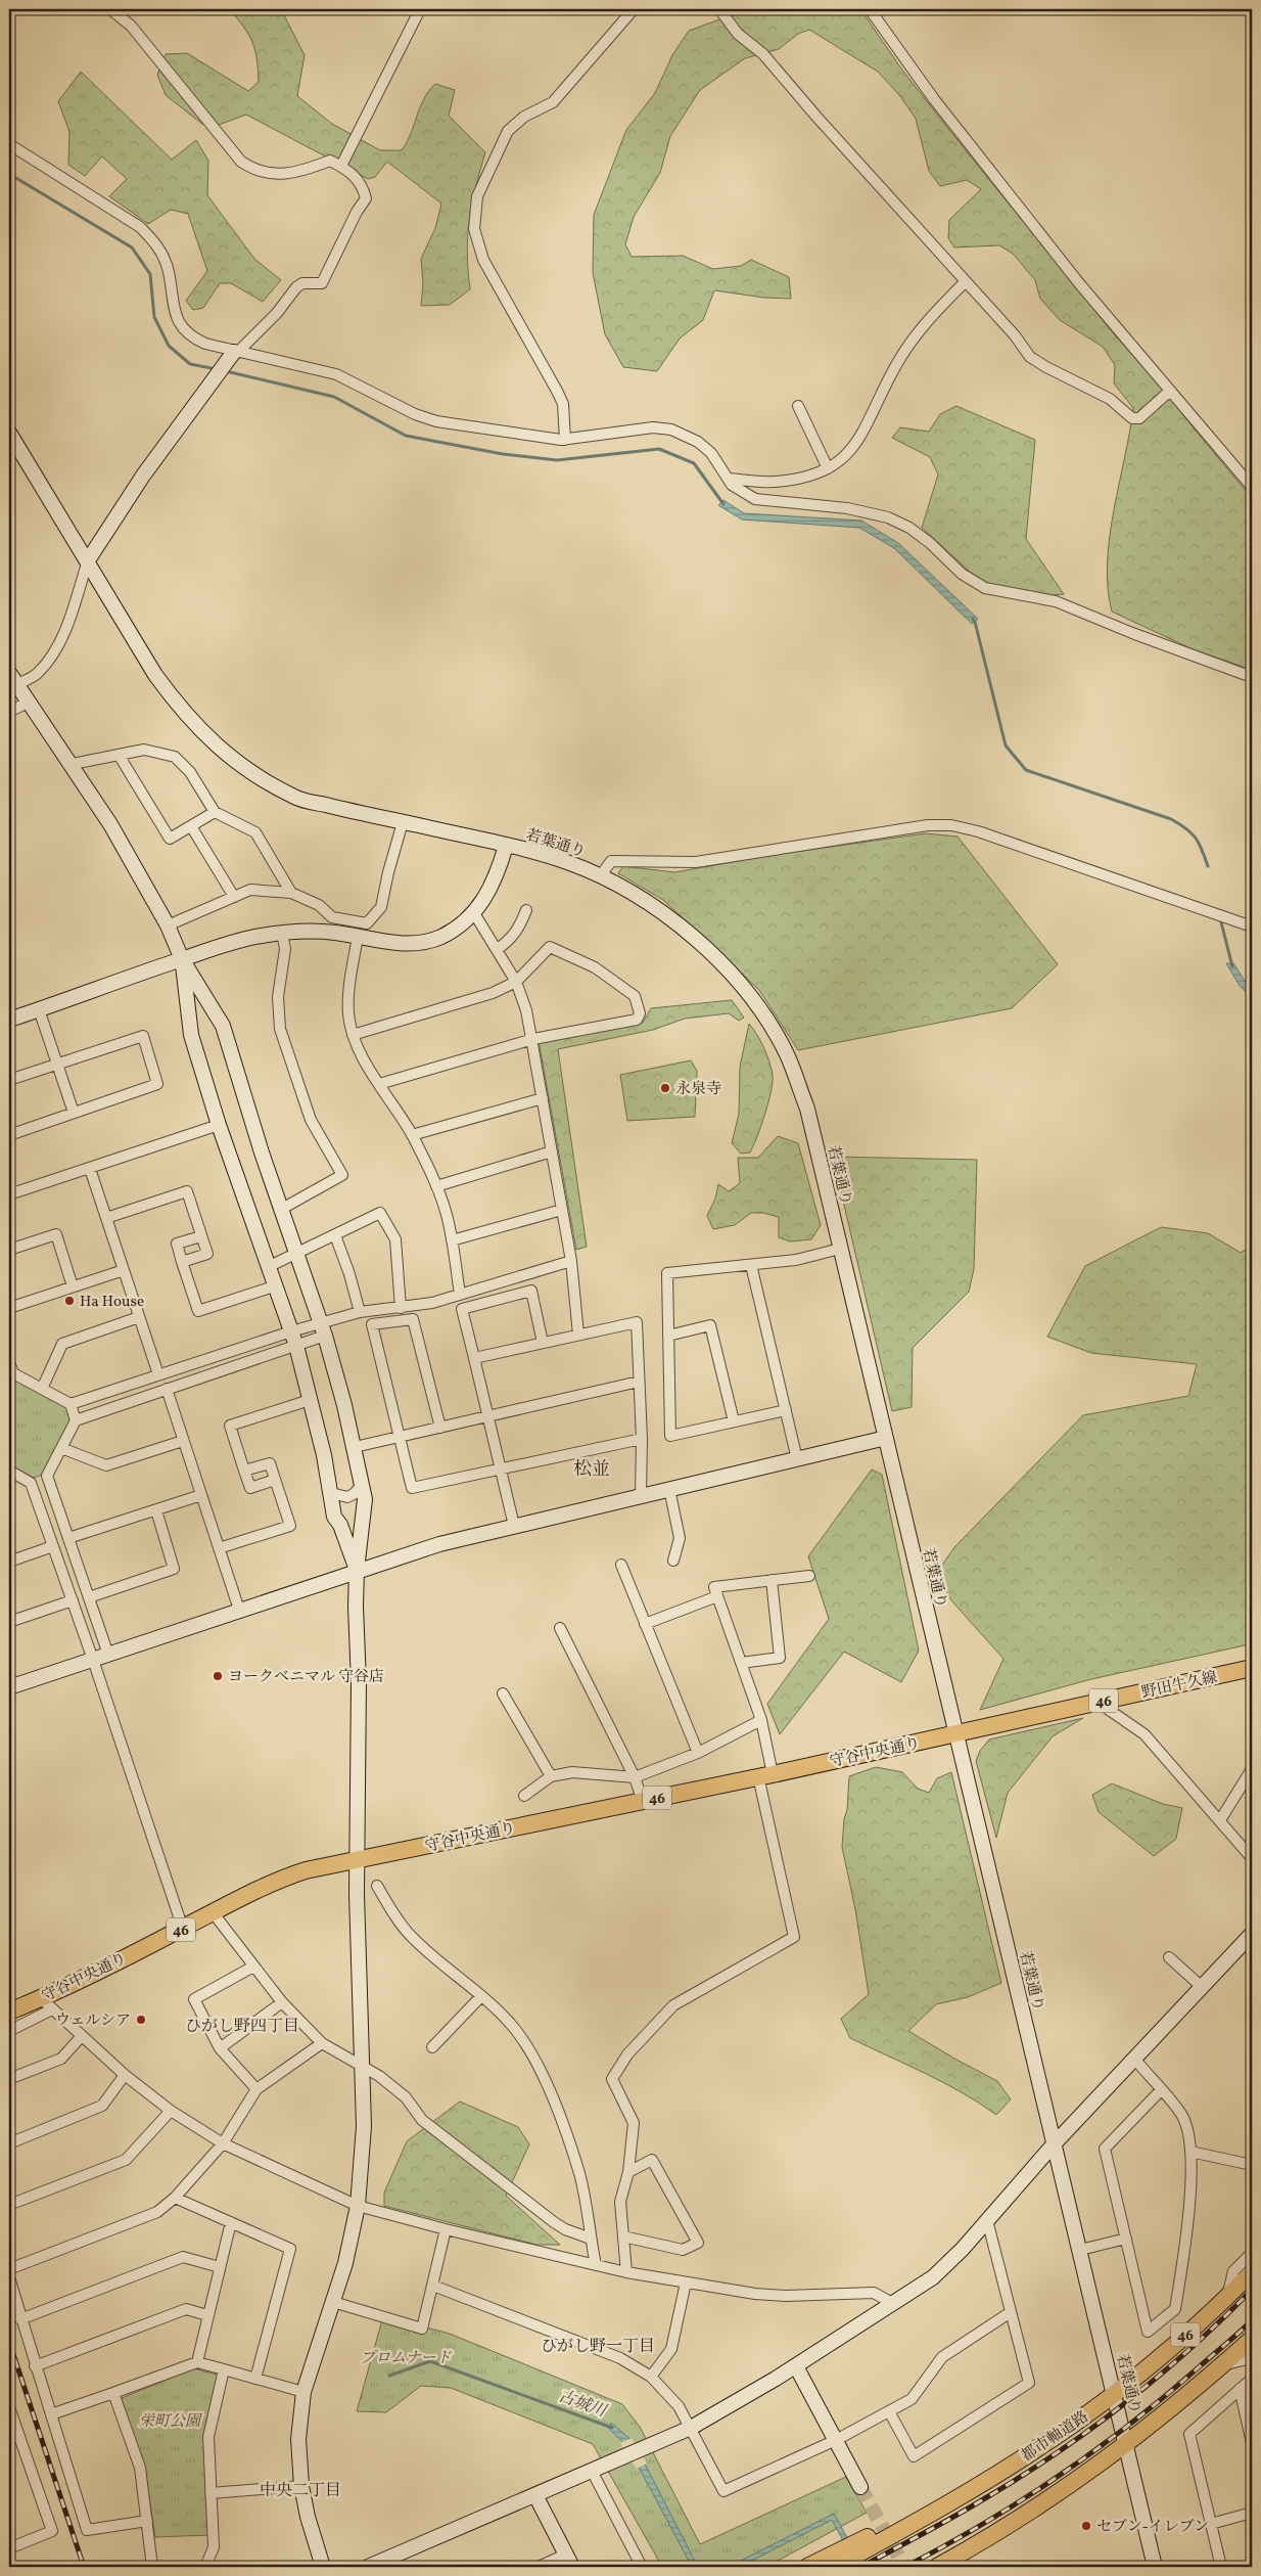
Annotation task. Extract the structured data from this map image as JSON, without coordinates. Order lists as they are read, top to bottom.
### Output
{
  "streets": {
    "main road": [
      "野田牛久線",
      "46",
      "守谷中央通り",
      "都市軸道路"
    ],
    "street": ["若葉通り"]
  },
  "crossings": [
    ["若葉通り", "野田牛久線"],
    ["若葉通り", "守谷中央通り"],
    ["若葉通り", "都市軸道路"],
    ["野田牛久線", "守谷中央通り"],
    ["46", "都市軸道路"]
  ],
  "districts": [
    "松並",
    "ひがし野四丁目",
    "ひがし野一丁目",
    "中央二丁目"
  ],
  "water": ["古城川"],
  "parks": ["プロムナード", "栄町公園"],
  "places": [
    "永泉寺",
    "Ha House",
    "ヨークベニマル 守谷店",
    "ウェルシア",
    "セブン-イレブン"
  ]
}
